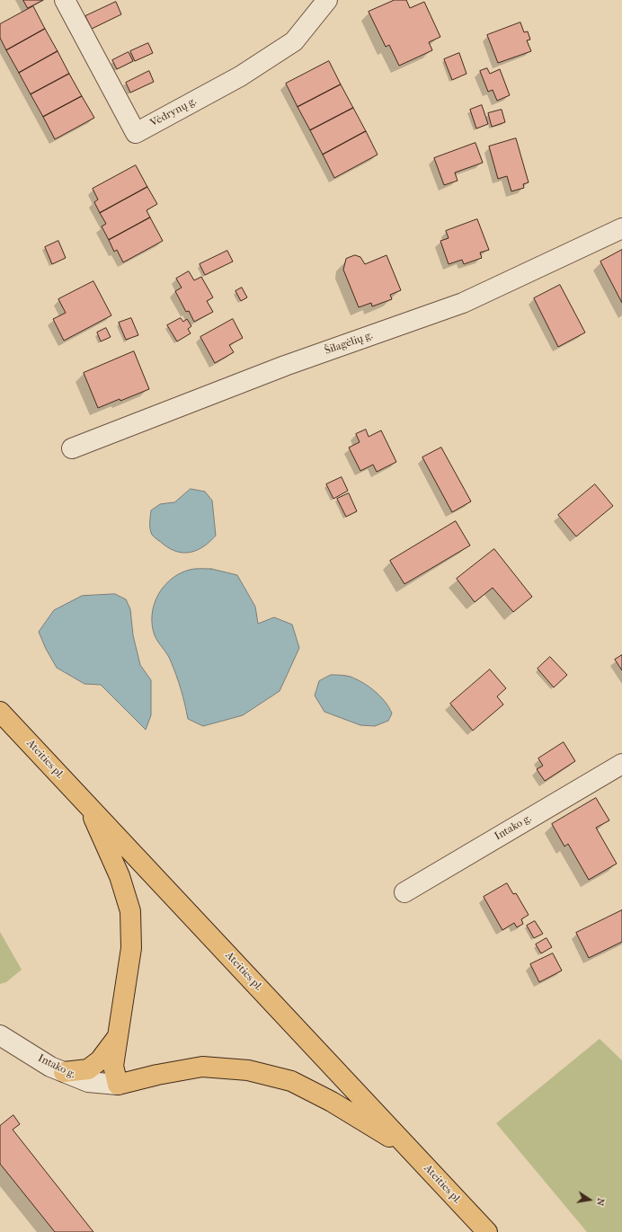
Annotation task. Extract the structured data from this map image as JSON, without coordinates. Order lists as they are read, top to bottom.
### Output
{
  "streets": {
    "highway": ["Ateities pl."],
    "street": ["Vėdrynų g.", "Šilagėlių g.", "Intako g."]
  },
  "north": "right"
}
